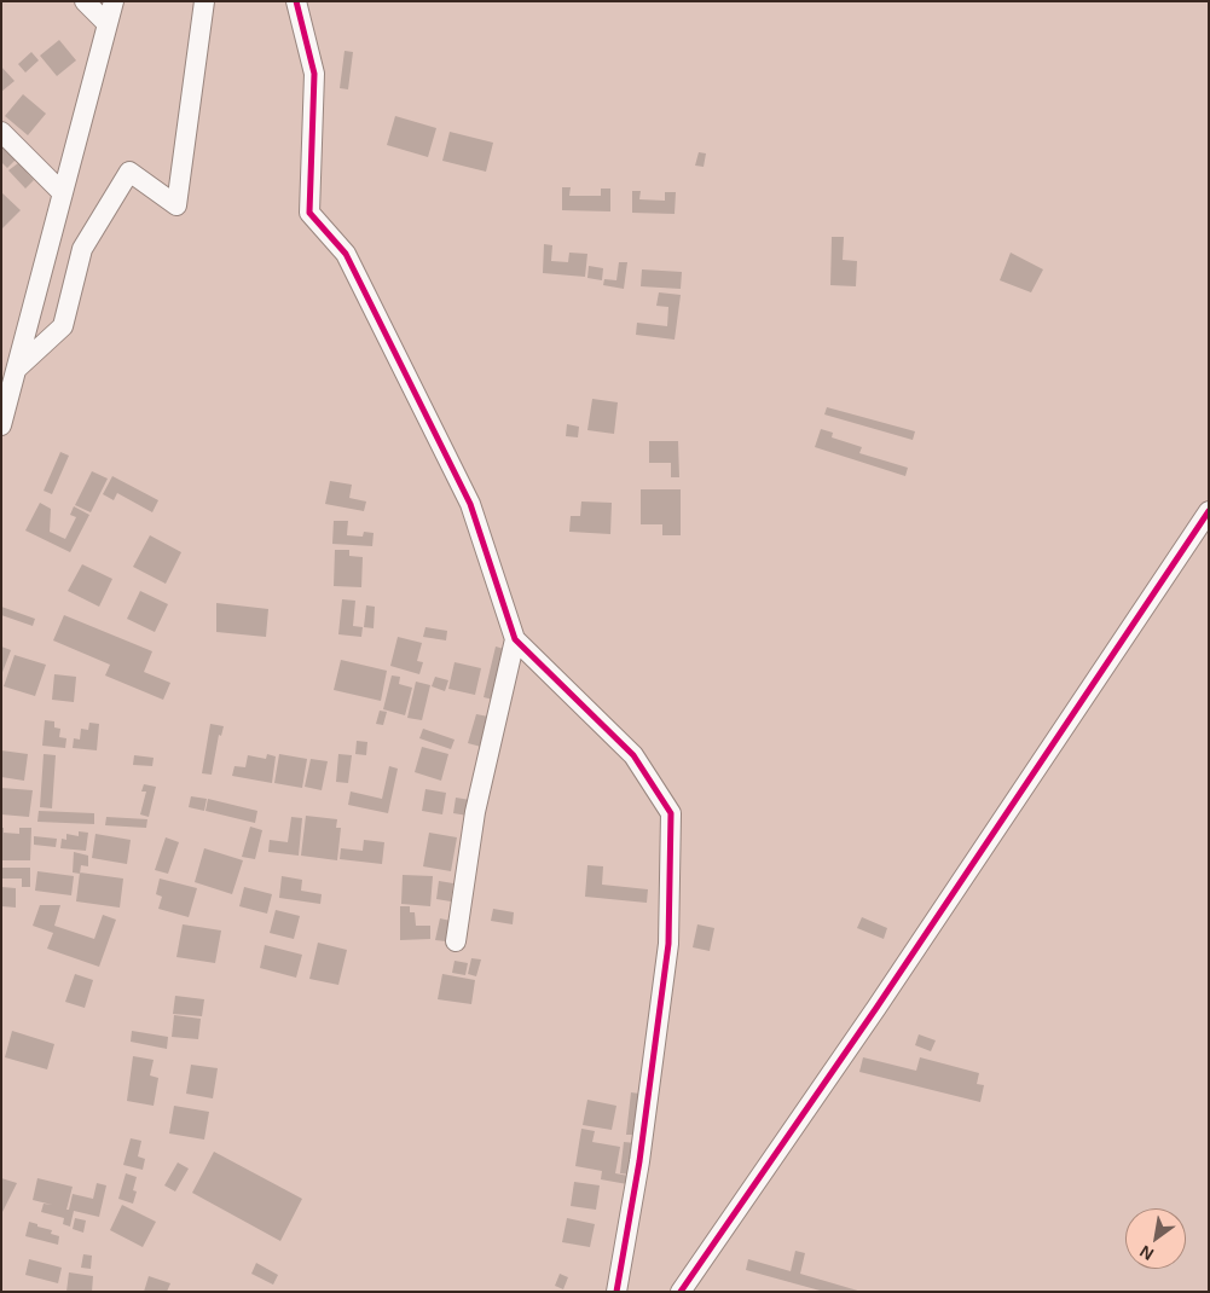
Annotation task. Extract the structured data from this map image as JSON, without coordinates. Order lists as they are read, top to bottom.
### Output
{
  "north": "bottom left"
}
